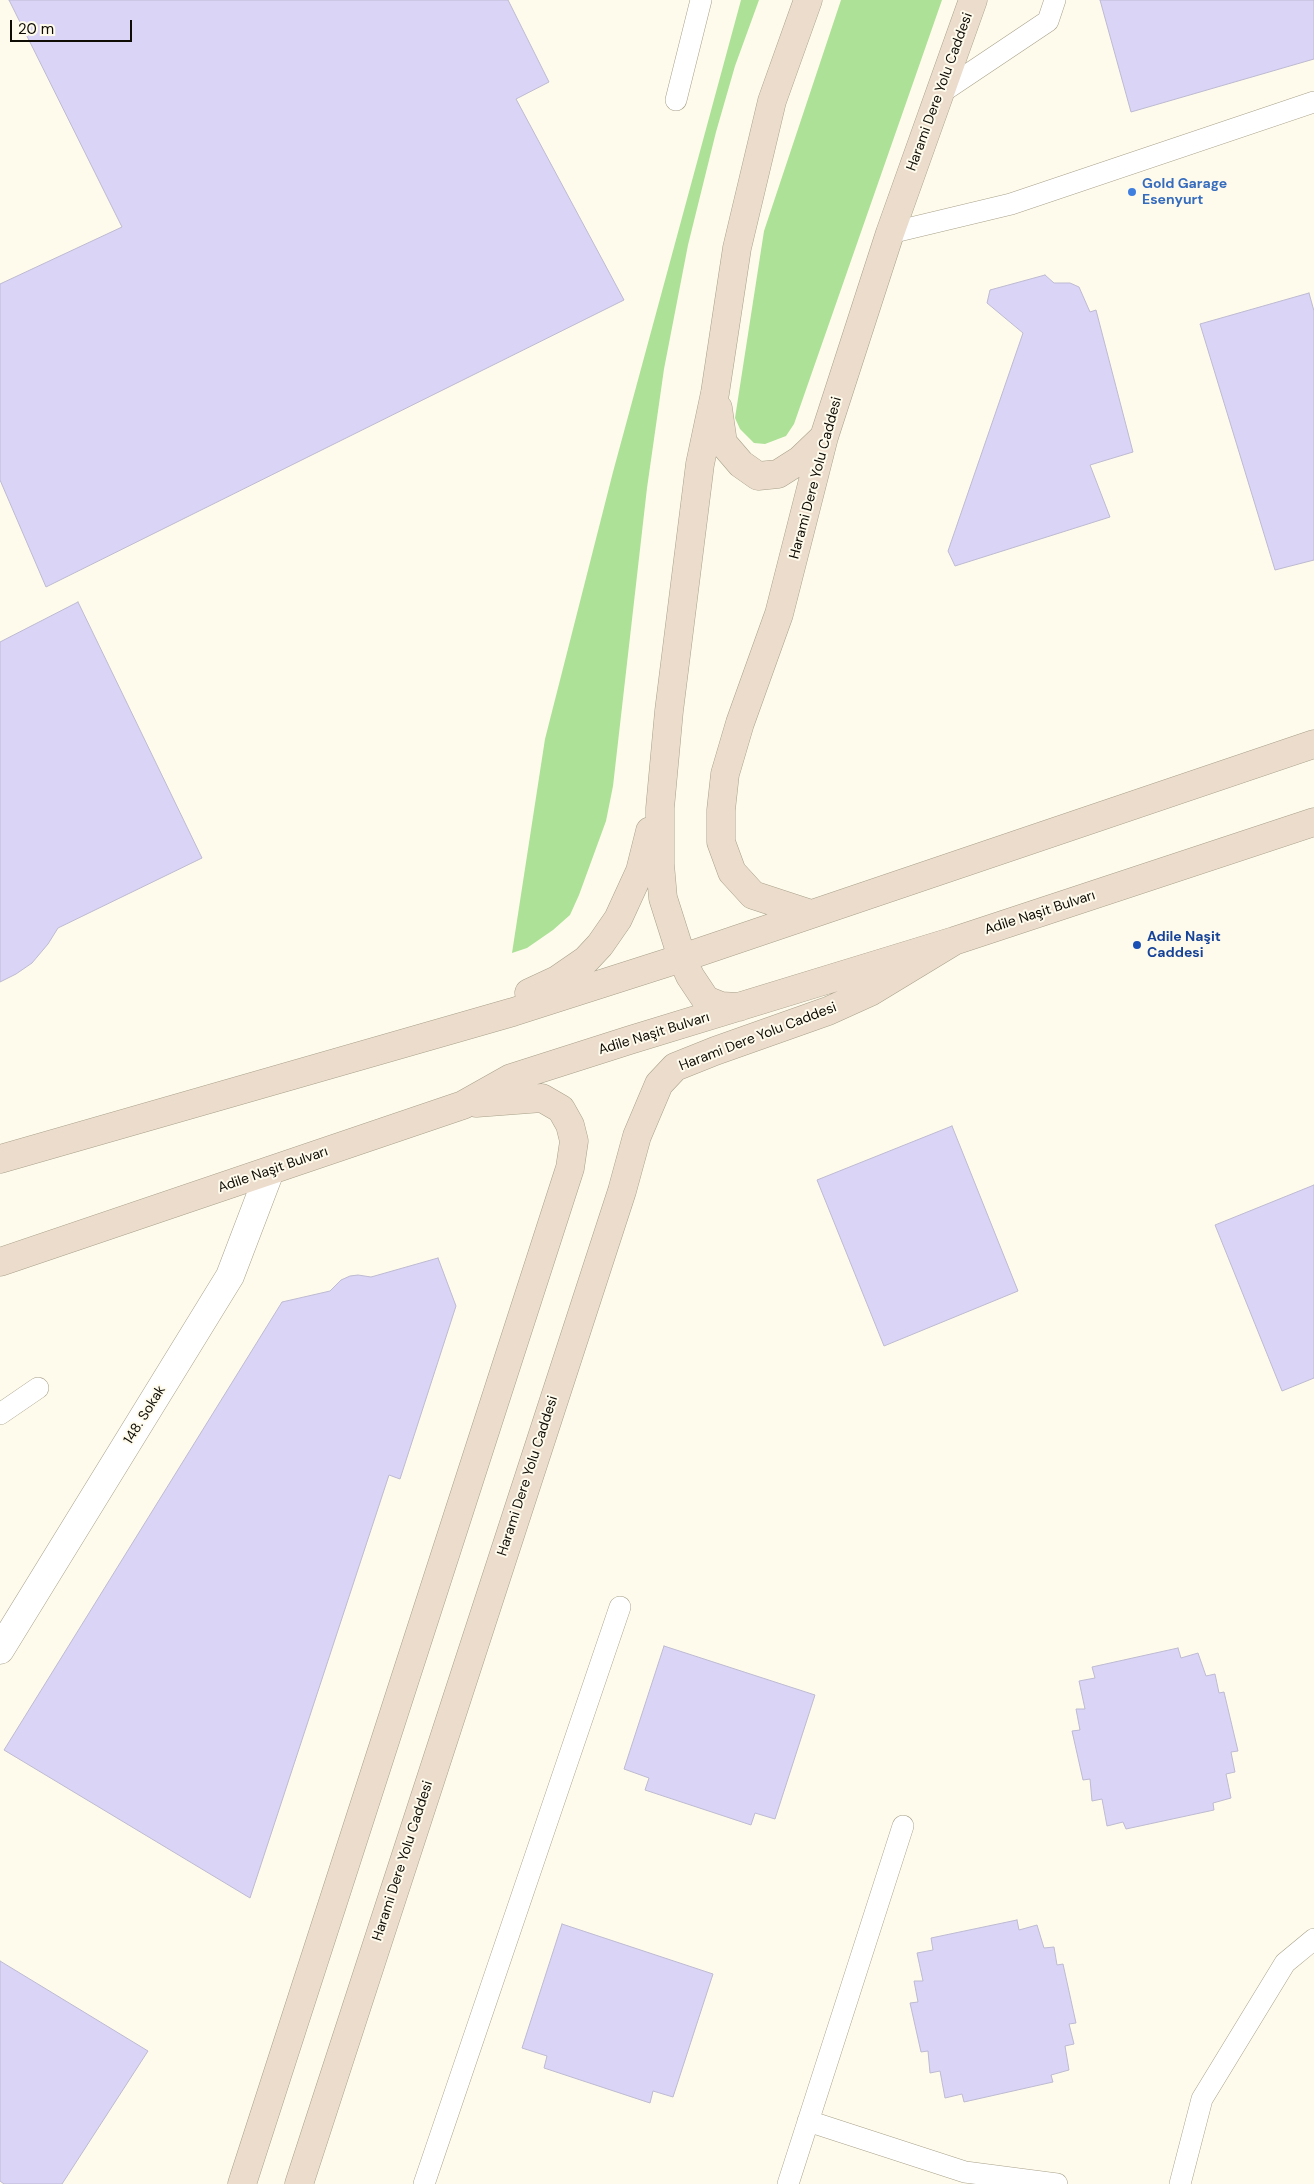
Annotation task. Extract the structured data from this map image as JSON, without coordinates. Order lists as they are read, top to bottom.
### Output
{
  "streets": {
    "main road": ["Harami Dere Yolu Caddesi", "Adile Naşit Bulvarı"],
    "street": ["148. Sokak"]
  },
  "crossings": [
    ["Harami Dere Yolu Caddesi", "Adile Naşit Bulvarı"],
    ["Adile Naşit Bulvarı", "148. Sokak"]
  ],
  "places": ["Gold Garage Esenyurt", "Adile Naşit Caddesi"],
  "scale_bar": "20 m"
}
